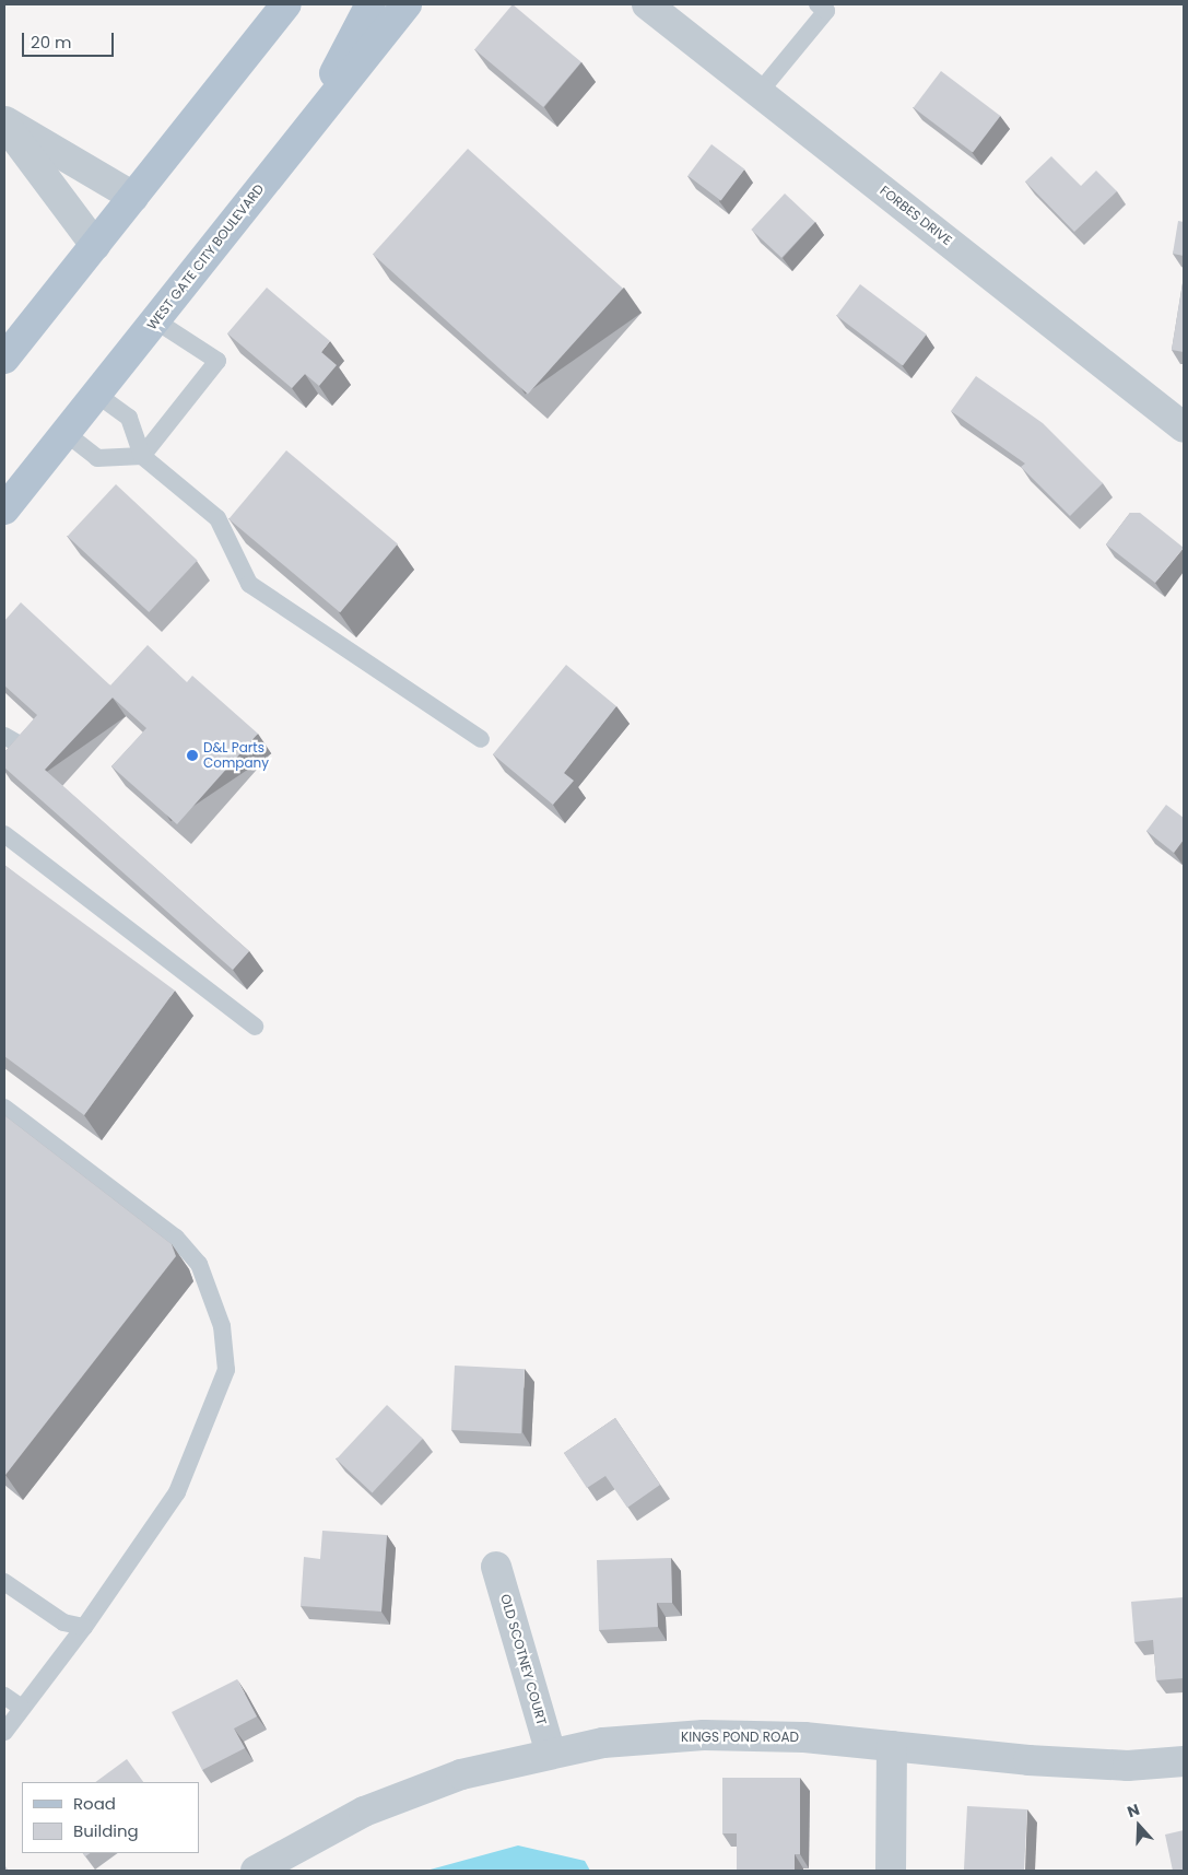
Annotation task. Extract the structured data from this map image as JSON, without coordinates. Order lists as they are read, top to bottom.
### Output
{
  "streets": {
    "main road": ["WEST GATE CITY BOULEVARD"],
    "street": ["FORBES DRIVE", "OLD SCOTNEY COURT", "KINGS POND ROAD"]
  },
  "crossings": [
    ["OLD SCOTNEY COURT", "KINGS POND ROAD"]
  ],
  "places": ["D&L Parts Company"],
  "legend": ["Road", "Building"],
  "scale_bar": "20 m",
  "north": "top"
}
